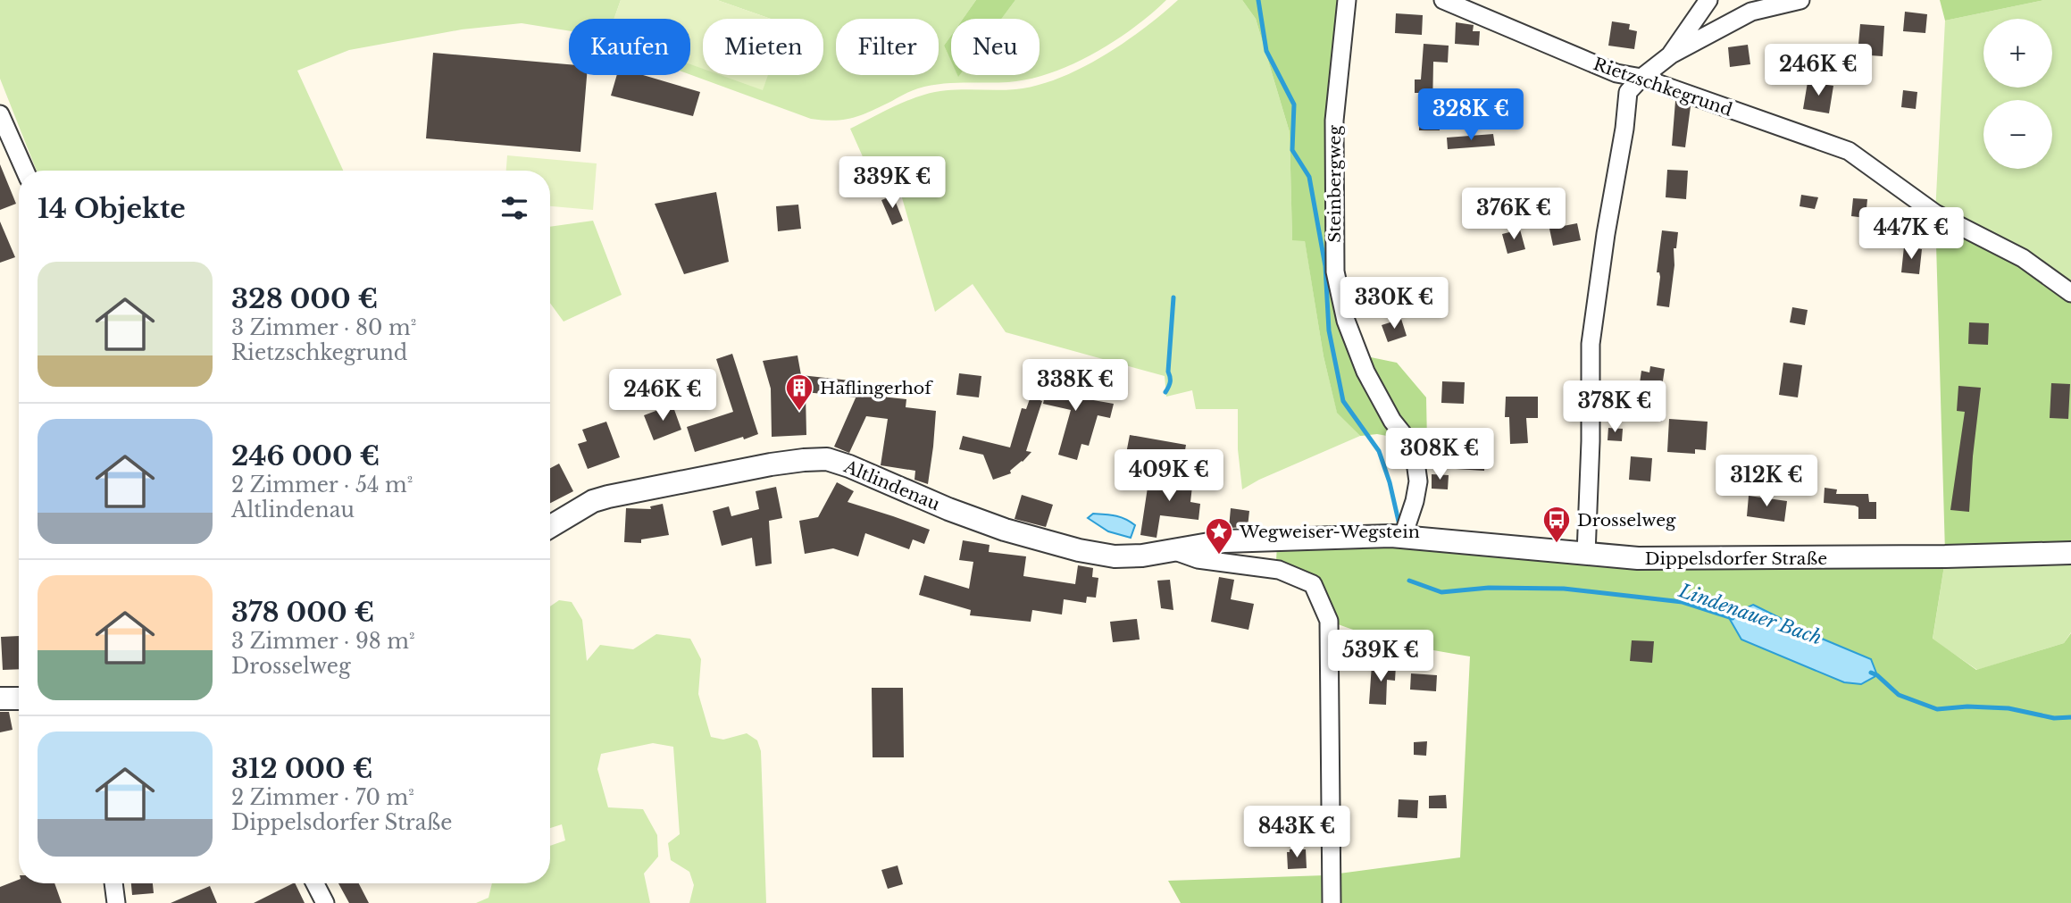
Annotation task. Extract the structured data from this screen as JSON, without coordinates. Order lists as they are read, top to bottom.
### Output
{
  "streets": {
    "street": [
      "Rietzschkegrund",
      "Steinbergweg",
      "Altlindenau",
      "Dippelsdorfer Straße"
    ]
  },
  "crossings": [
    ["Steinbergweg", "Altlindenau"],
    ["Steinbergweg", "Dippelsdorfer Straße"],
    ["Altlindenau", "Dippelsdorfer Straße"]
  ],
  "water": ["Lindenauer Bach"],
  "places": {
    "building": ["Haflingerhof"],
    "bus stop": ["Drosselweg"],
    "place": ["Wegweiser-Wegstein"]
  },
  "page": {
    "map_buttons": ["+", "−"],
    "chip": [
      "Kaufen",
      "Mieten",
      "Filter",
      "Neu"
    ],
    "price": [
      "246K €",
      "328K €",
      "339K €",
      "376K €",
      "447K €",
      "330K €",
      "338K €",
      "246K €",
      "378K €",
      "308K €",
      "409K €",
      "312K €",
      "539K €",
      "843K €"
    ],
    "heading": "14 Objekte",
    "list": [
      {
        "name": "328 000 €",
        "note": "3 Zimmer · 80 m² · Rietzschkegrund"
      },
      {
        "name": "246 000 €",
        "note": "2 Zimmer · 54 m² · Altlindenau"
      },
      {
        "name": "378 000 €",
        "note": "3 Zimmer · 98 m² · Drosselweg"
      },
      {
        "name": "312 000 €",
        "note": "2 Zimmer · 70 m² · Dippelsdorfer Straße"
      }
    ]
  }
}
